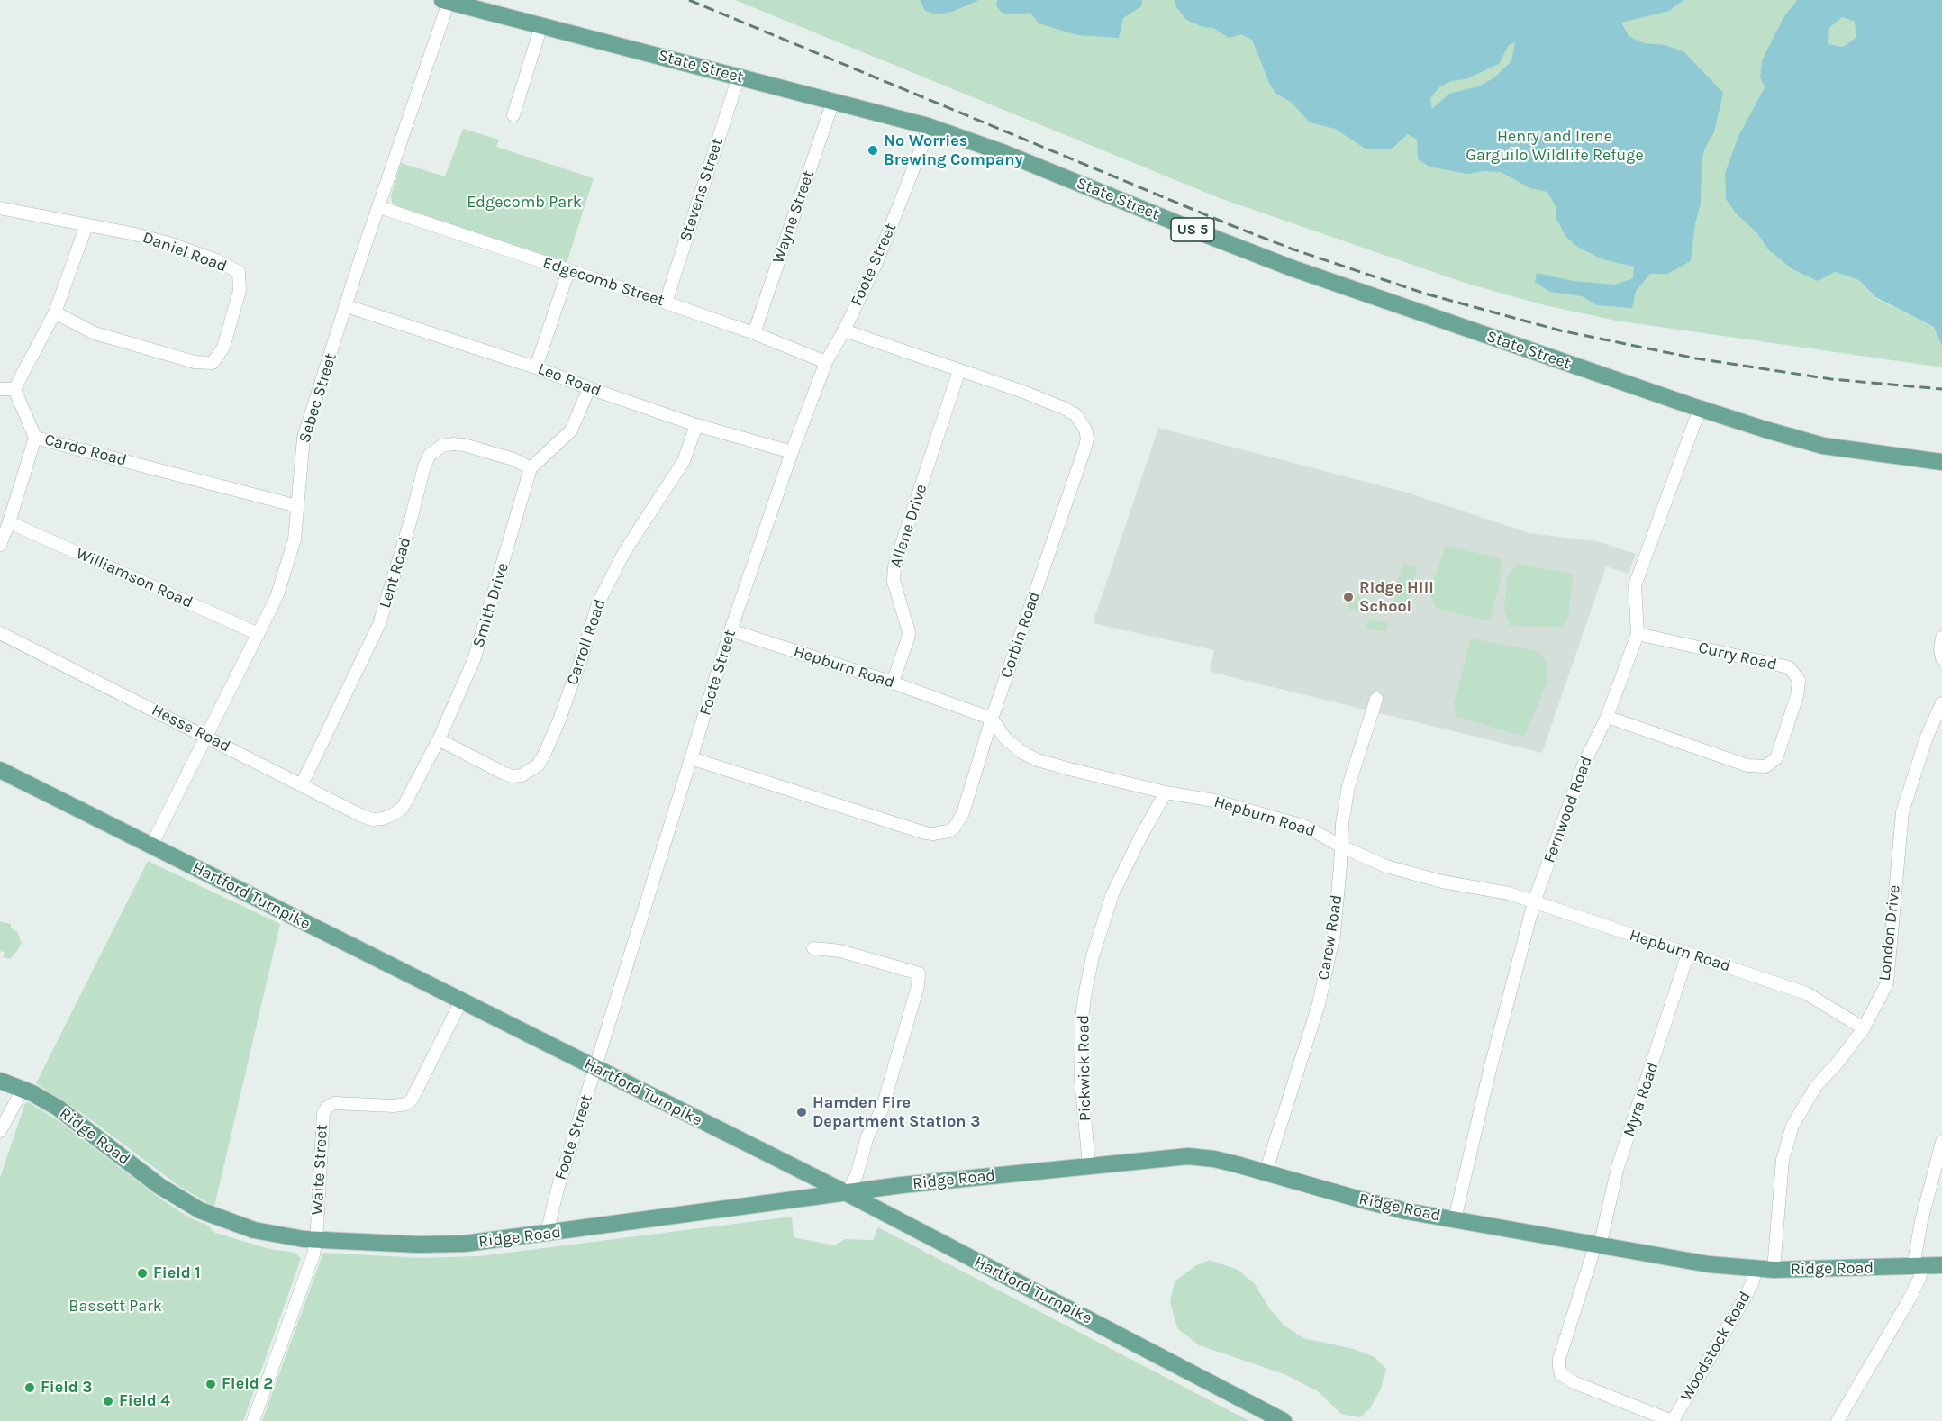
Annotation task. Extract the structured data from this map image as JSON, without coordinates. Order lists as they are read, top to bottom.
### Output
{
  "streets": {
    "main road": [
      "State Street",
      "US 5",
      "Hartford Turnpike",
      "Ridge Road"
    ],
    "street": [
      "Stevens Street",
      "Wayne Street",
      "Daniel Road",
      "Foote Street",
      "Edgecomb Street",
      "Leo Road",
      "Sebec Street",
      "Cardo Road",
      "Allene Drive",
      "Lent Road",
      "Williamson Road",
      "Smith Drive",
      "Corbin Road",
      "Carroll Road",
      "Curry Road",
      "Hepburn Road",
      "Hesse Road",
      "Fernwood Road",
      "London Drive",
      "Carew Road",
      "Pickwick Road",
      "Myra Road",
      "Waite Street",
      "Woodstock Road"
    ]
  },
  "crossings": [
    ["State Street", "Stevens Street"],
    ["State Street", "Wayne Street"],
    ["State Street", "Foote Street"],
    ["State Street", "Sebec Street"],
    ["State Street", "Fernwood Road"],
    ["Stevens Street", "Edgecomb Street"],
    ["Wayne Street", "Edgecomb Street"],
    ["Foote Street", "Edgecomb Street"],
    ["Foote Street", "Leo Road"],
    ["Foote Street", "Corbin Road"],
    ["Foote Street", "Hepburn Road"],
    ["Foote Street", "Hartford Turnpike"],
    ["Foote Street", "Ridge Road"],
    ["Edgecomb Street", "Sebec Street"],
    ["Leo Road", "Sebec Street"],
    ["Leo Road", "Smith Drive"],
    ["Leo Road", "Carroll Road"],
    ["Sebec Street", "Cardo Road"],
    ["Sebec Street", "Williamson Road"],
    ["Sebec Street", "Hesse Road"],
    ["Sebec Street", "Hartford Turnpike"],
    ["Allene Drive", "Corbin Road"],
    ["Allene Drive", "Hepburn Road"],
    ["Lent Road", "Smith Drive"],
    ["Lent Road", "Hesse Road"],
    ["Smith Drive", "Carroll Road"],
    ["Smith Drive", "Hesse Road"],
    ["Corbin Road", "Hepburn Road"],
    ["Curry Road", "Fernwood Road"],
    ["Hepburn Road", "Fernwood Road"],
    ["Hepburn Road", "London Drive"],
    ["Hepburn Road", "Carew Road"],
    ["Hepburn Road", "Pickwick Road"],
    ["Hepburn Road", "Myra Road"],
    ["Fernwood Road", "Ridge Road"],
    ["Hartford Turnpike", "Ridge Road"],
    ["Hartford Turnpike", "Waite Street"],
    ["London Drive", "Ridge Road"],
    ["Carew Road", "Ridge Road"],
    ["Pickwick Road", "Ridge Road"],
    ["Myra Road", "Ridge Road"],
    ["Myra Road", "Woodstock Road"],
    ["Ridge Road", "Waite Street"],
    ["Ridge Road", "Woodstock Road"]
  ],
  "parks": ["Henry and Irene Garguilo Wildlife Refuge", "Edgecomb Park", "Bassett Park"],
  "places": [
    "No Worries Brewing Company",
    "Ridge Hill School",
    "Hamden Fire Department Station 3",
    "Field 1",
    "Field 2",
    "Field 3",
    "Field 4"
  ]
}
